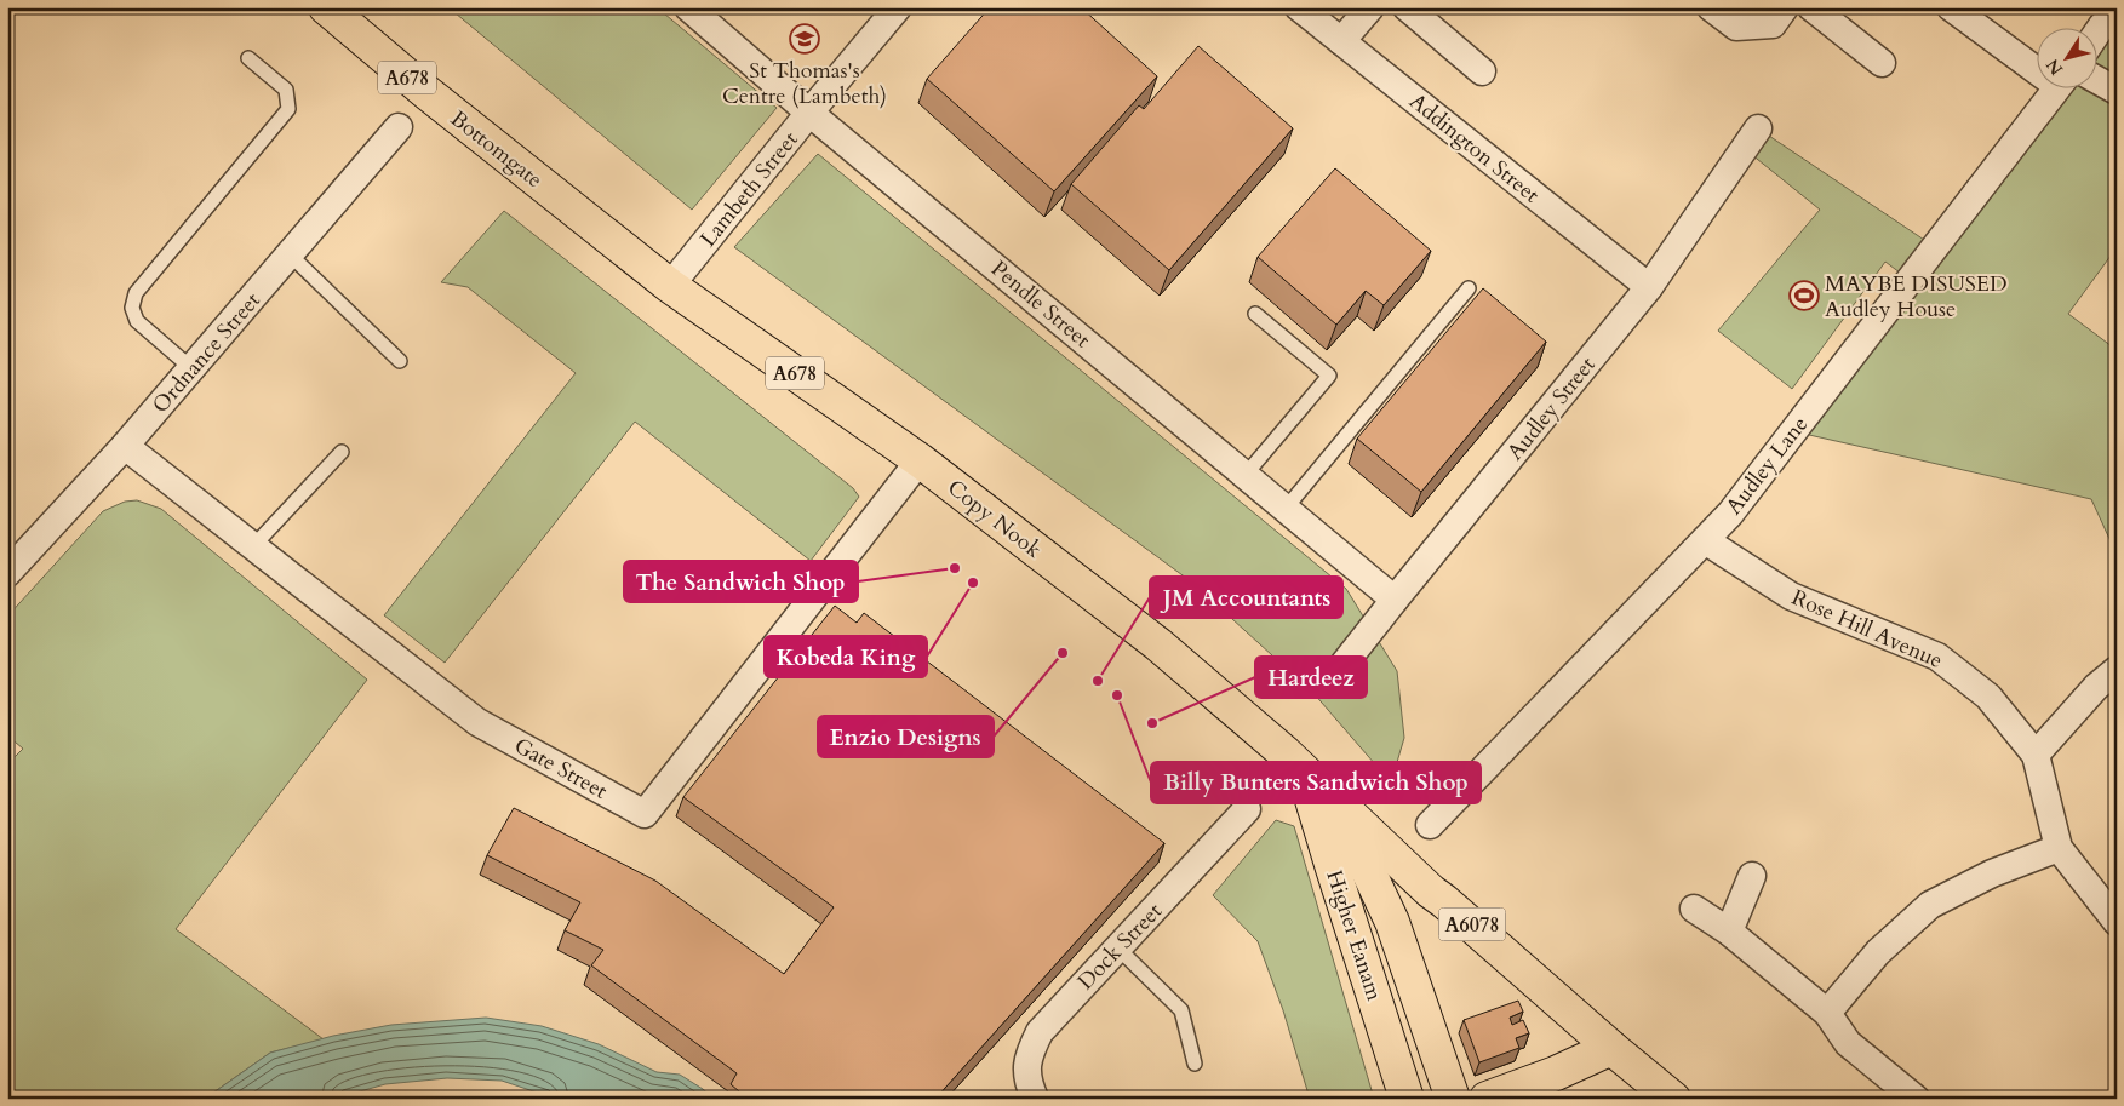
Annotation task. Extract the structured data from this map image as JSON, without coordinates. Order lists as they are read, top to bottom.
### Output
{
  "streets": {
    "highway": [
      "A678",
      "Bottomgate",
      "Copy Nook",
      "A6078",
      "Higher Eanam"
    ],
    "street": [
      "Addington Street",
      "Lambeth Street",
      "Pendle Street",
      "Ordnance Street",
      "Audley Street",
      "Audley Lane",
      "Rose Hill Avenue",
      "Gate Street",
      "Dock Street"
    ]
  },
  "crossings": [
    ["Addington Street", "Audley Street"],
    ["Bottomgate", "Lambeth Street"],
    ["Bottomgate", "Copy Nook"],
    ["Lambeth Street", "Pendle Street"],
    ["Lambeth Street", "Copy Nook"],
    ["Pendle Street", "Audley Street"],
    ["Ordnance Street", "Gate Street"],
    ["Audley Lane", "Rose Hill Avenue"],
    ["Copy Nook", "Gate Street"],
    ["Copy Nook", "A6078"],
    ["Copy Nook", "Higher Eanam"],
    ["A6078", "Higher Eanam"]
  ],
  "places": {
    "school or university": ["St Thomas's Centre (Lambeth)"],
    "sports": ["MAYBE DISUSED Audley House"],
    "other": [
      "The Sandwich Shop",
      "Kobeda King",
      "Enzio Designs",
      "JM Accountants",
      "Billy Bunters Sandwich Shop",
      "Hardeez"
    ]
  },
  "north": "bottom left"
}
